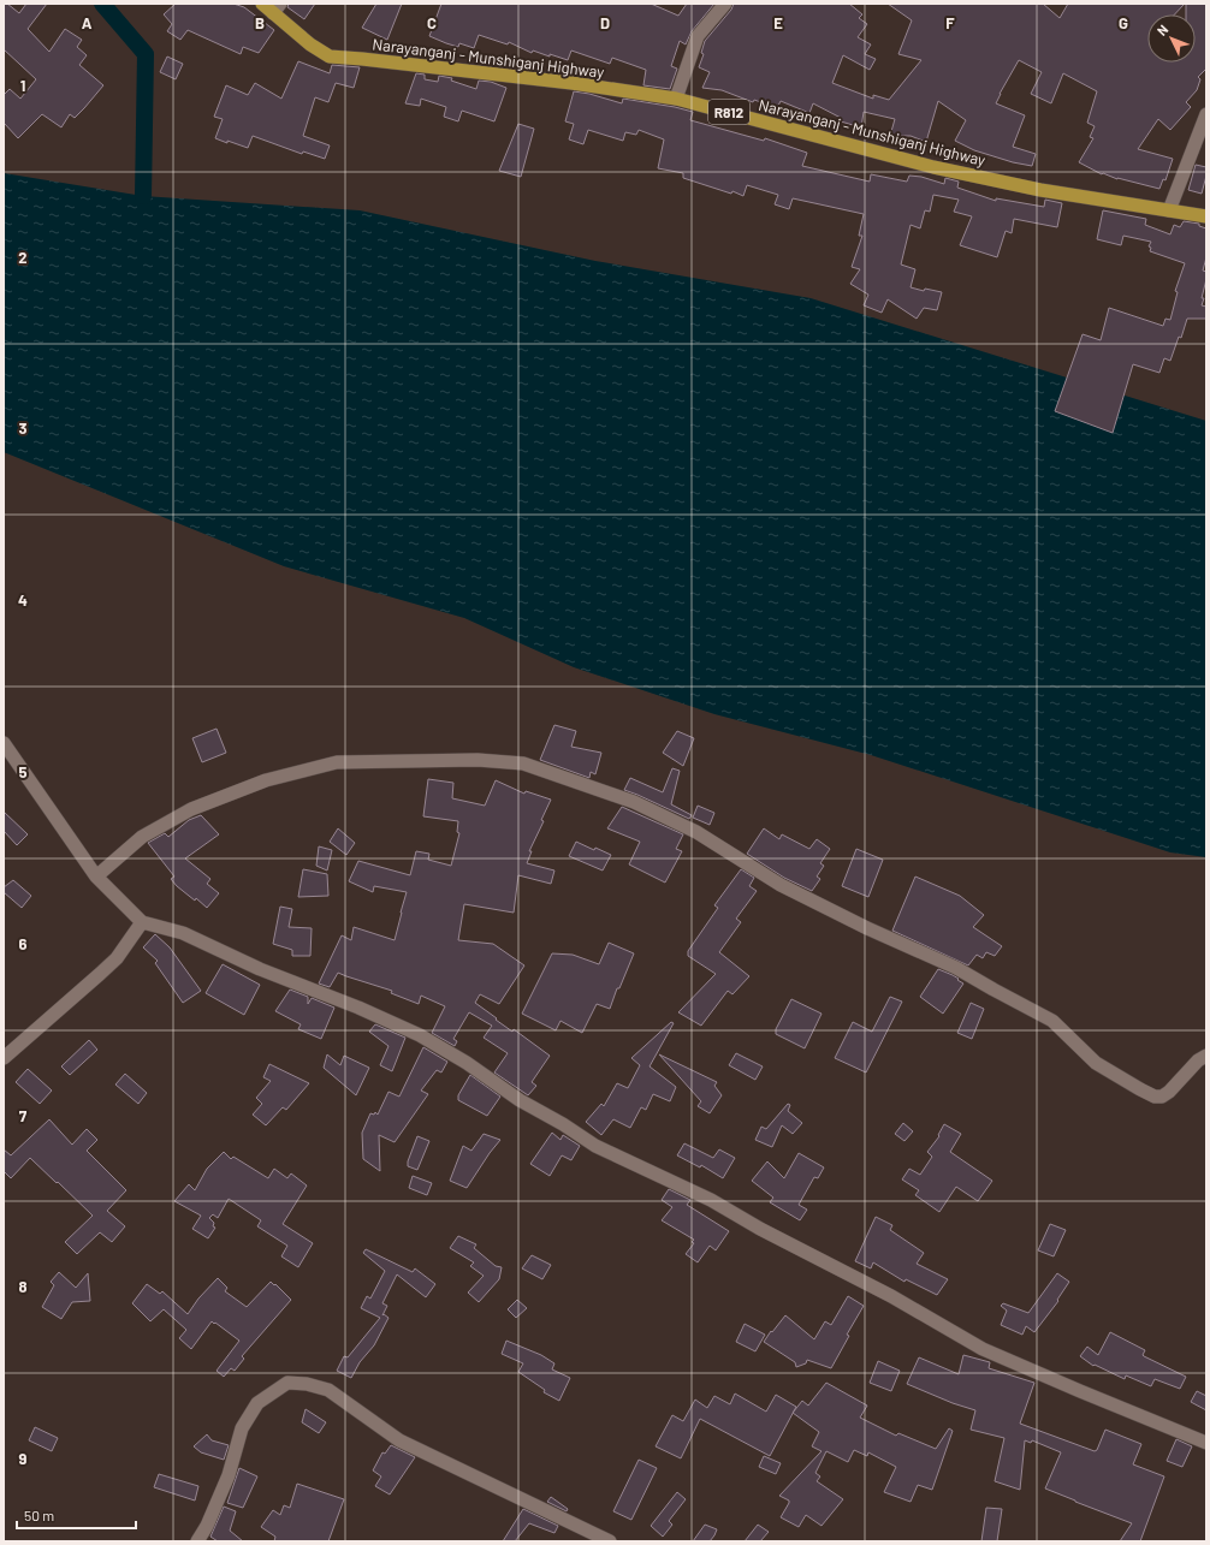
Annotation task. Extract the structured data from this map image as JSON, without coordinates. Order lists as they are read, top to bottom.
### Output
{
  "streets": {
    "main road": ["Narayanganj - Munshiganj Highway", "R812"]
  },
  "scale_bar": "50 m",
  "north": "top left",
  "grid": {
    "columns": [
      "A",
      "B",
      "C",
      "D",
      "E",
      "F",
      "G"
    ],
    "rows": [
      "1",
      "2",
      "3",
      "4",
      "5",
      "6",
      "7",
      "8",
      "9"
    ]
  }
}
